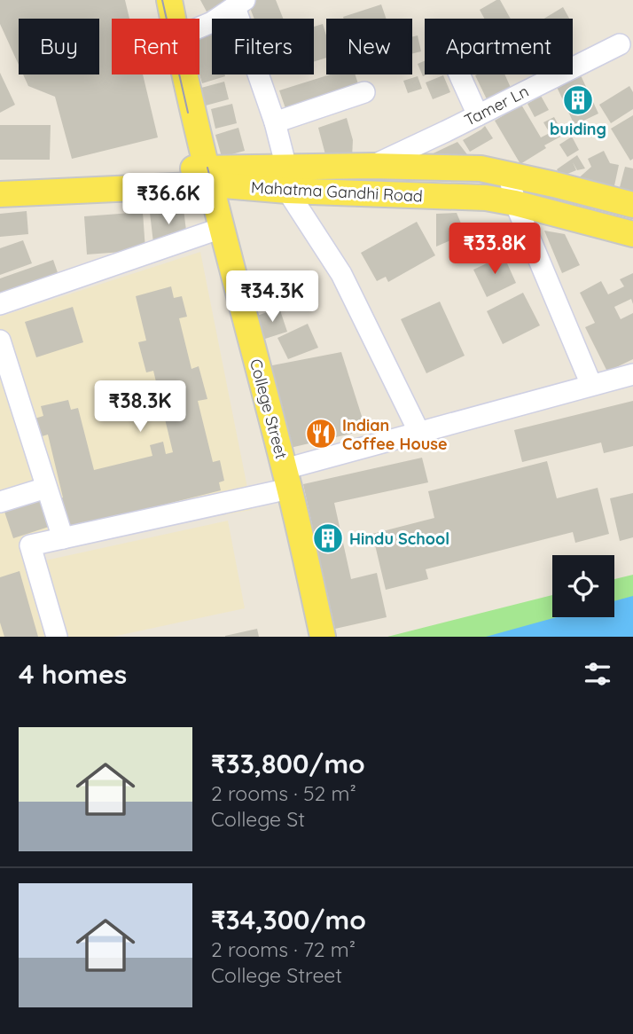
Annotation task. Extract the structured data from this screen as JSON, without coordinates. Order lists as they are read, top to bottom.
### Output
{
  "streets": {
    "main road": ["Mahatma Gandhi Road", "College Street"],
    "street": ["Tamer Ln"]
  },
  "crossings": [
    ["Tamer Ln", "Mahatma Gandhi Road"],
    ["Mahatma Gandhi Road", "College Street"]
  ],
  "places": {
    "building": ["buiding", "Hindu School"],
    "restaurant": ["Indian Coffee House"]
  },
  "page": {
    "chip": [
      "Buy",
      "Rent",
      "Filters",
      "New",
      "Apartment"
    ],
    "price": [
      "₹36.6K",
      "₹33.8K",
      "₹34.3K",
      "₹38.3K"
    ],
    "heading": "4 homes",
    "list": [
      {
        "name": "₹33,800/mo",
        "note": "2 rooms · 52 m² · College St"
      },
      {
        "name": "₹34,300/mo",
        "note": "2 rooms · 72 m² · College Street"
      }
    ]
  }
}
